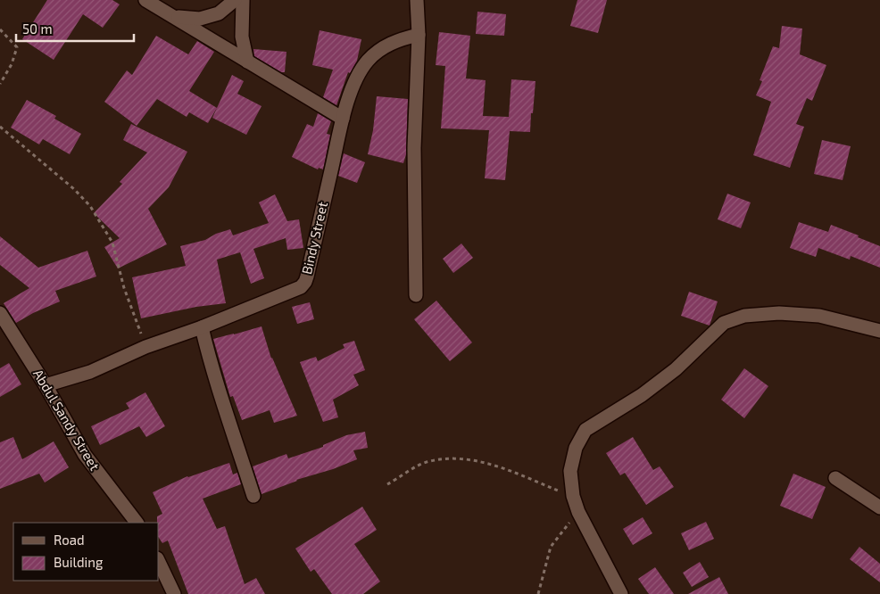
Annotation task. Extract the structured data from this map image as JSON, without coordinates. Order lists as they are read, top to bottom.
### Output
{
  "streets": {
    "street": ["Bindy Street", "Abdul Sandy Street"]
  },
  "crossings": [
    ["Bindy Street", "Abdul Sandy Street"]
  ],
  "legend": ["Road", "Building"],
  "scale_bar": "50 m"
}
